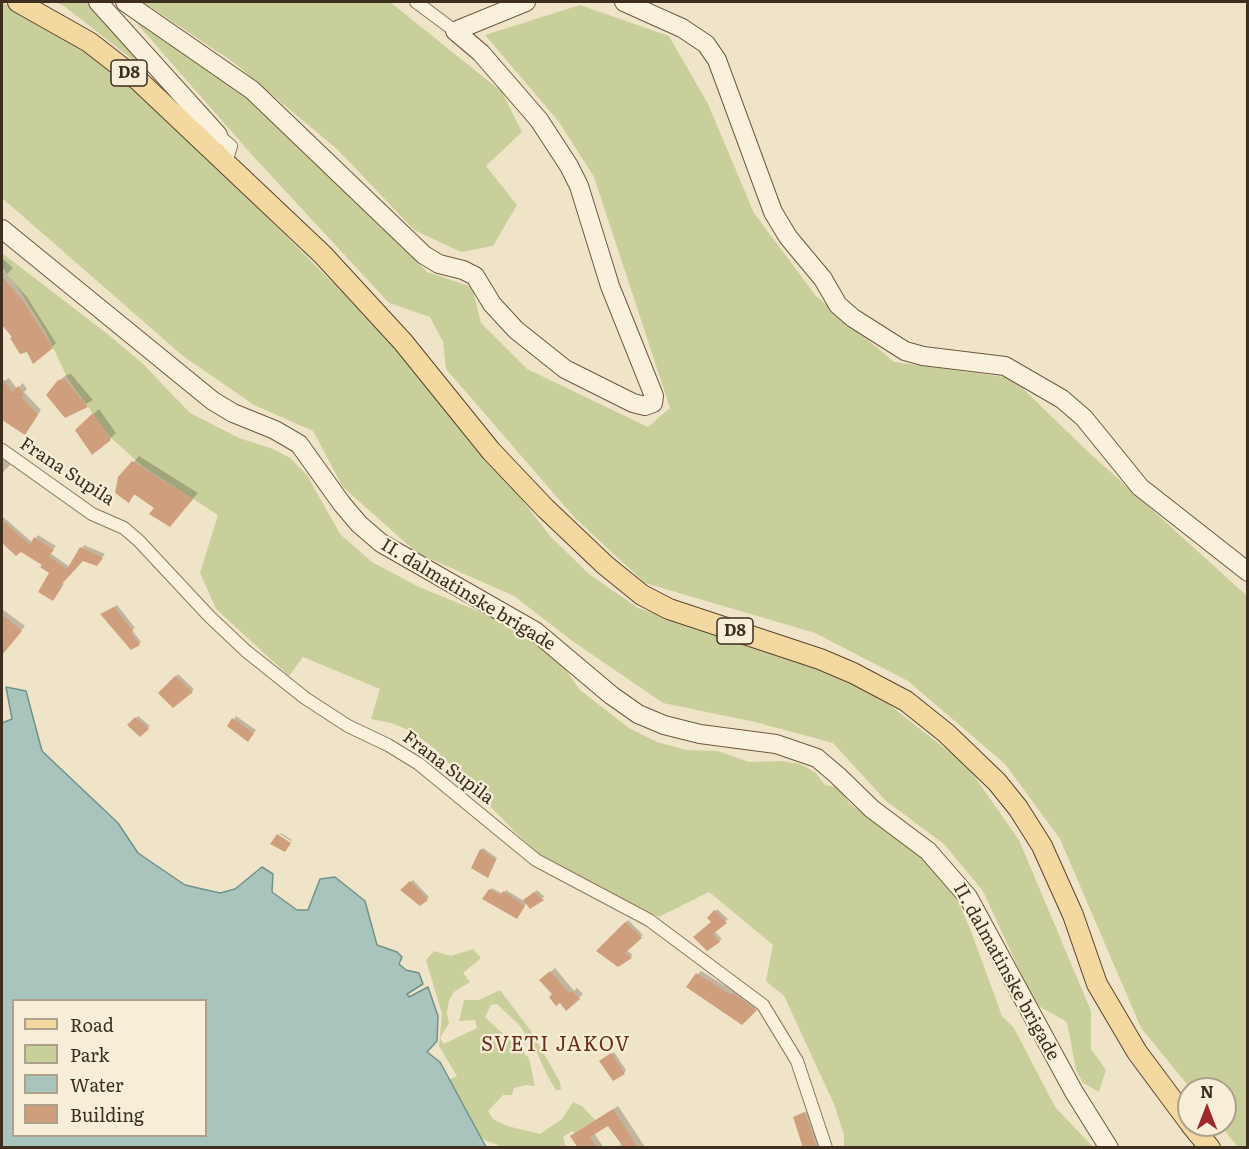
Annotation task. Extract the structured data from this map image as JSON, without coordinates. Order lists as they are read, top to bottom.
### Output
{
  "streets": {
    "main road": ["D8"],
    "street": ["Frana Supila", "II. dalmatinske brigade"]
  },
  "districts": ["SVETI JAKOV"],
  "legend": [
    "Road",
    "Park",
    "Water",
    "Building"
  ],
  "north": "top"
}
